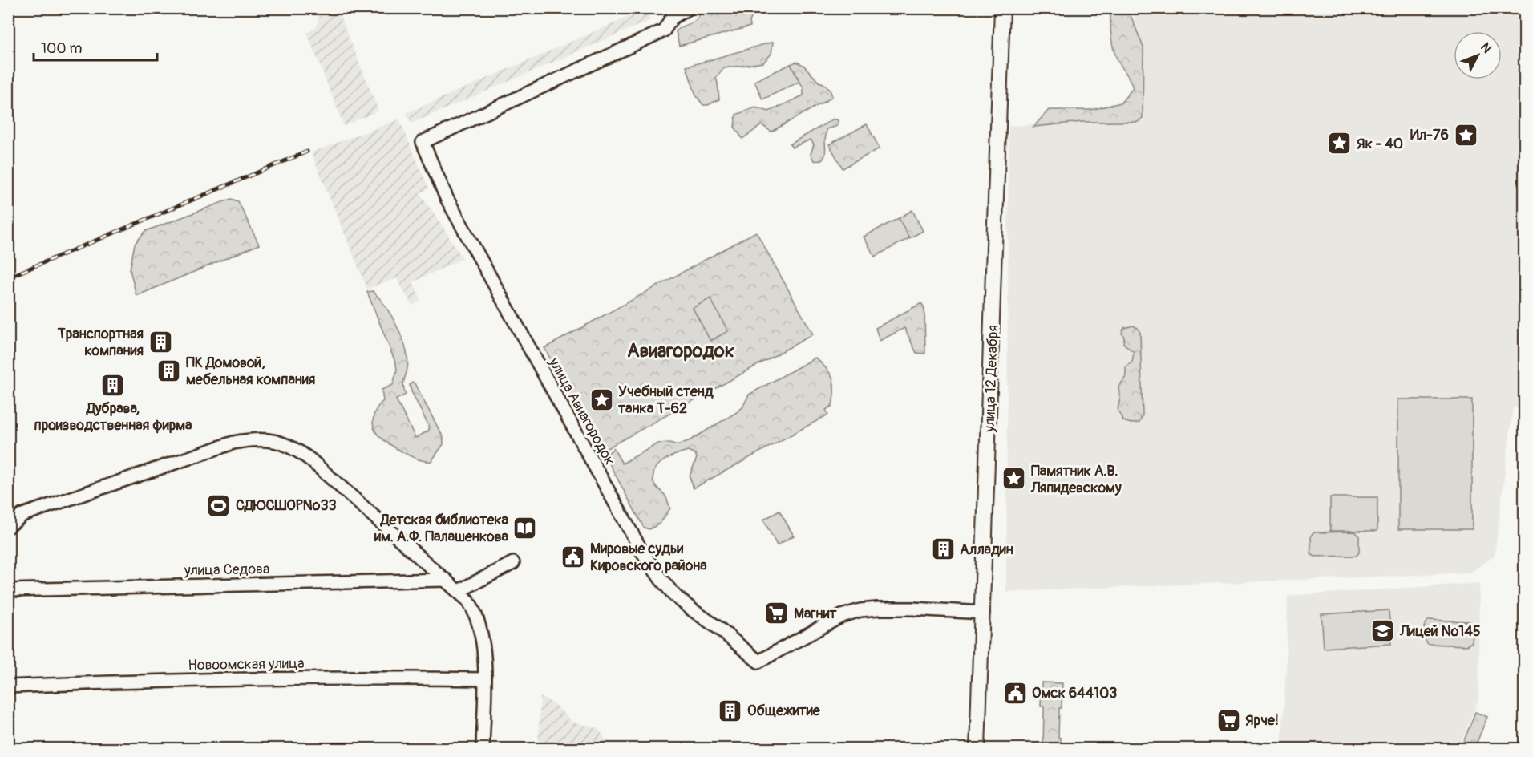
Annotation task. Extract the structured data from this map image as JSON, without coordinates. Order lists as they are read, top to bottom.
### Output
{
  "streets": {
    "main road": ["улица 12 Декабря"],
    "street": ["улица Авиагородок", "улица Седова", "Новоомская улица"]
  },
  "crossings": [
    ["улица 12 Декабря", "улица Авиагородок"]
  ],
  "districts": ["Авиагородок"],
  "places": {
    "place": [
      "Ил-76",
      "Як - 40",
      "Учебный стенд танка Т-62",
      "Памятник А.В. Ляпидевскому"
    ],
    "building": [
      "Транспортная компания",
      "ПК Домовой, мебельная компания",
      "Дубрава, производственная фирма",
      "Алладин",
      "Общежитие"
    ],
    "sports": ["СДЮСШОР№33"],
    "library": ["Детская библиотека им. А.Ф. Палашенкова"],
    "public building": ["Мировые судьи Кировского района", "Омск 644103"],
    "supermarket": ["Магнит", "Ярче!"],
    "school or university": ["Лицей №145"]
  },
  "scale_bar": "100 m",
  "north": "top right"
}
